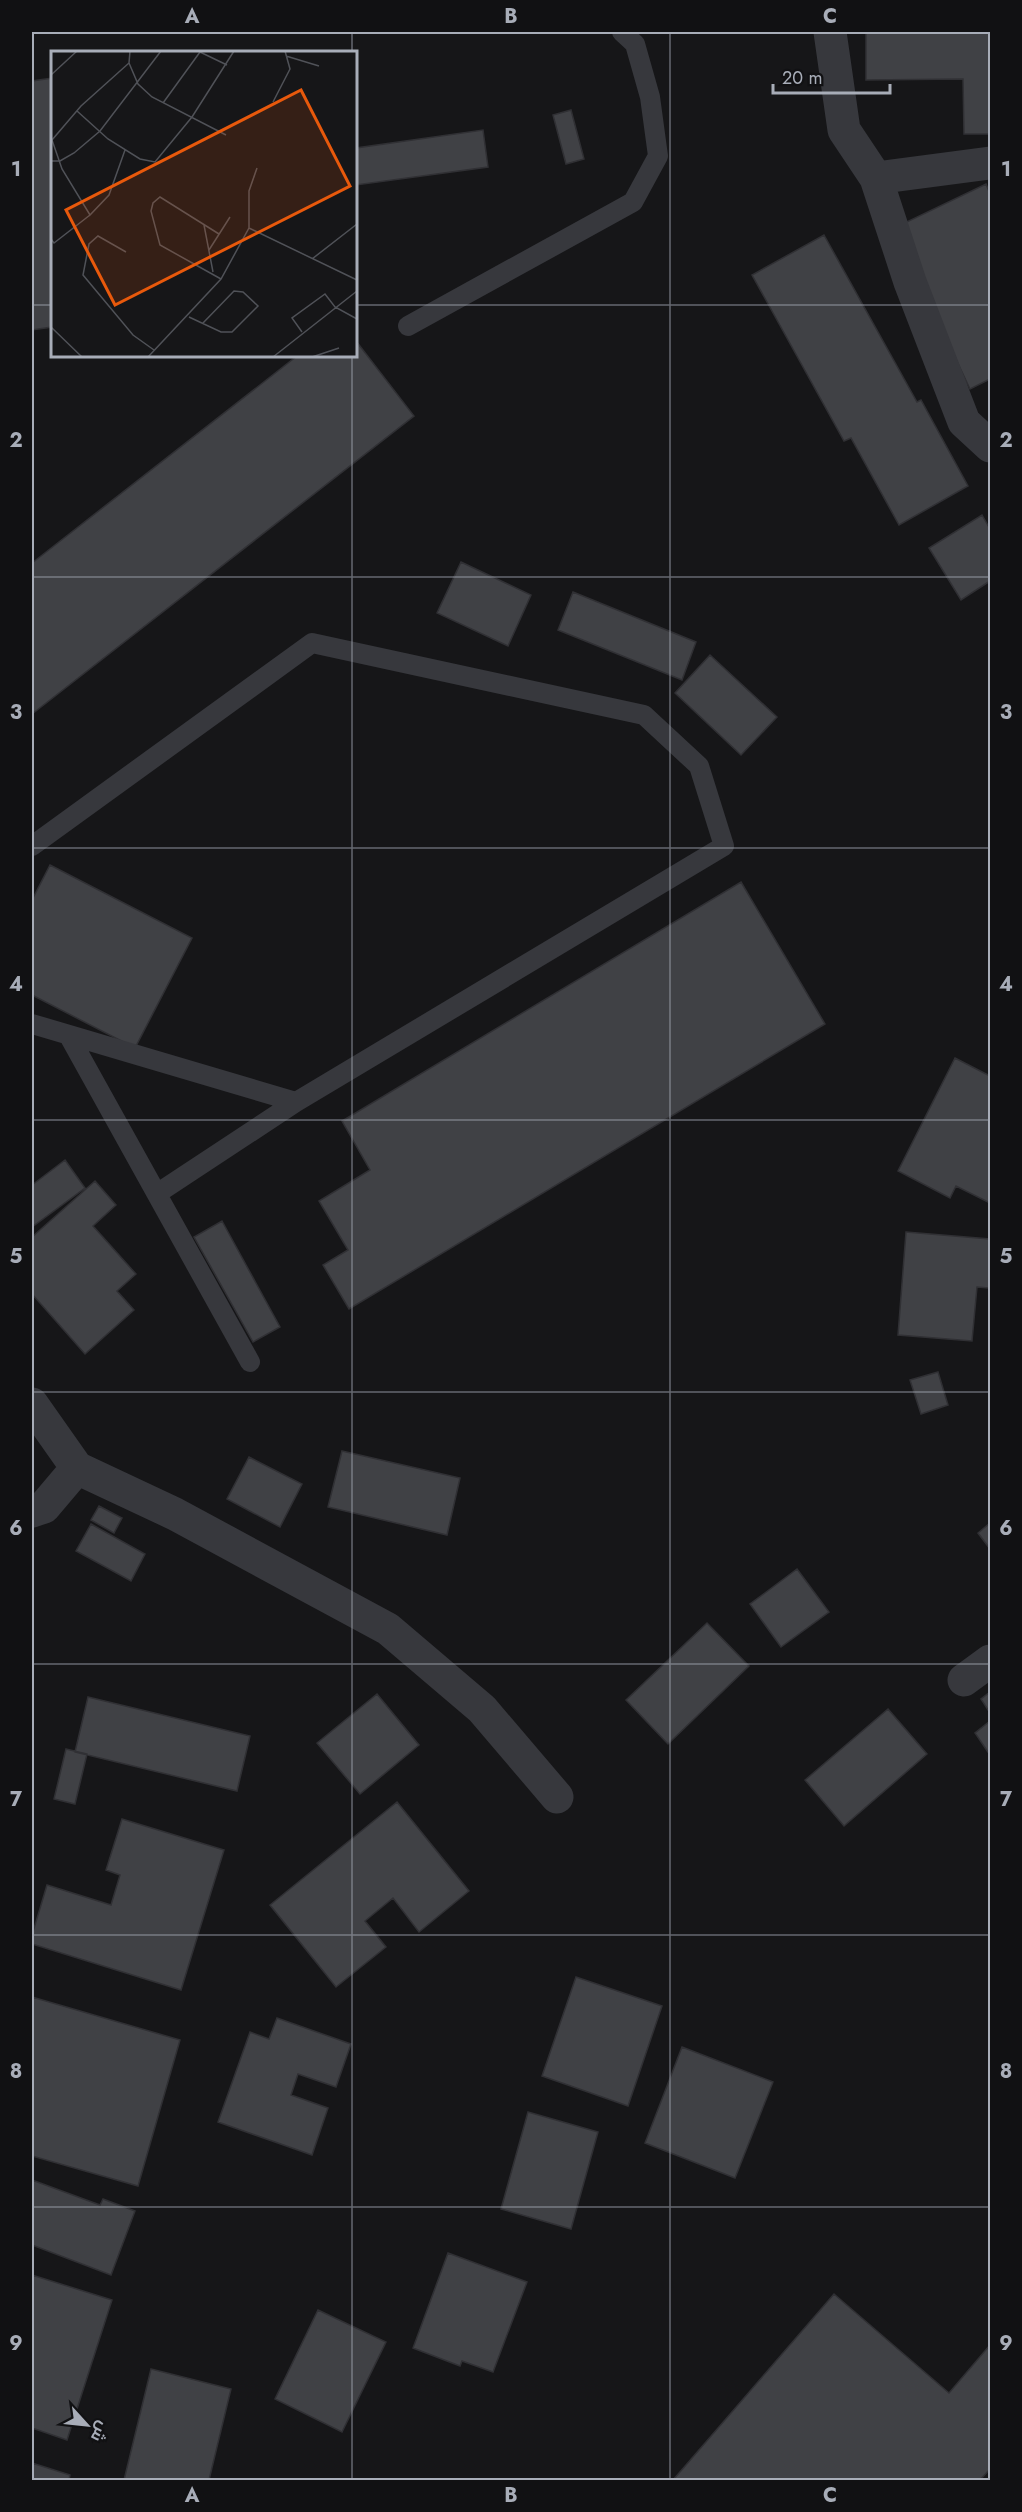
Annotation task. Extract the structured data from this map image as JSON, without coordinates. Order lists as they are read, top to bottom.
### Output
{
  "scale_bar": "20 m",
  "north": "bottom right",
  "grid": {
    "columns": ["A", "B", "C"],
    "rows": [
      "1",
      "2",
      "3",
      "4",
      "5",
      "6",
      "7",
      "8",
      "9"
    ]
  }
}
